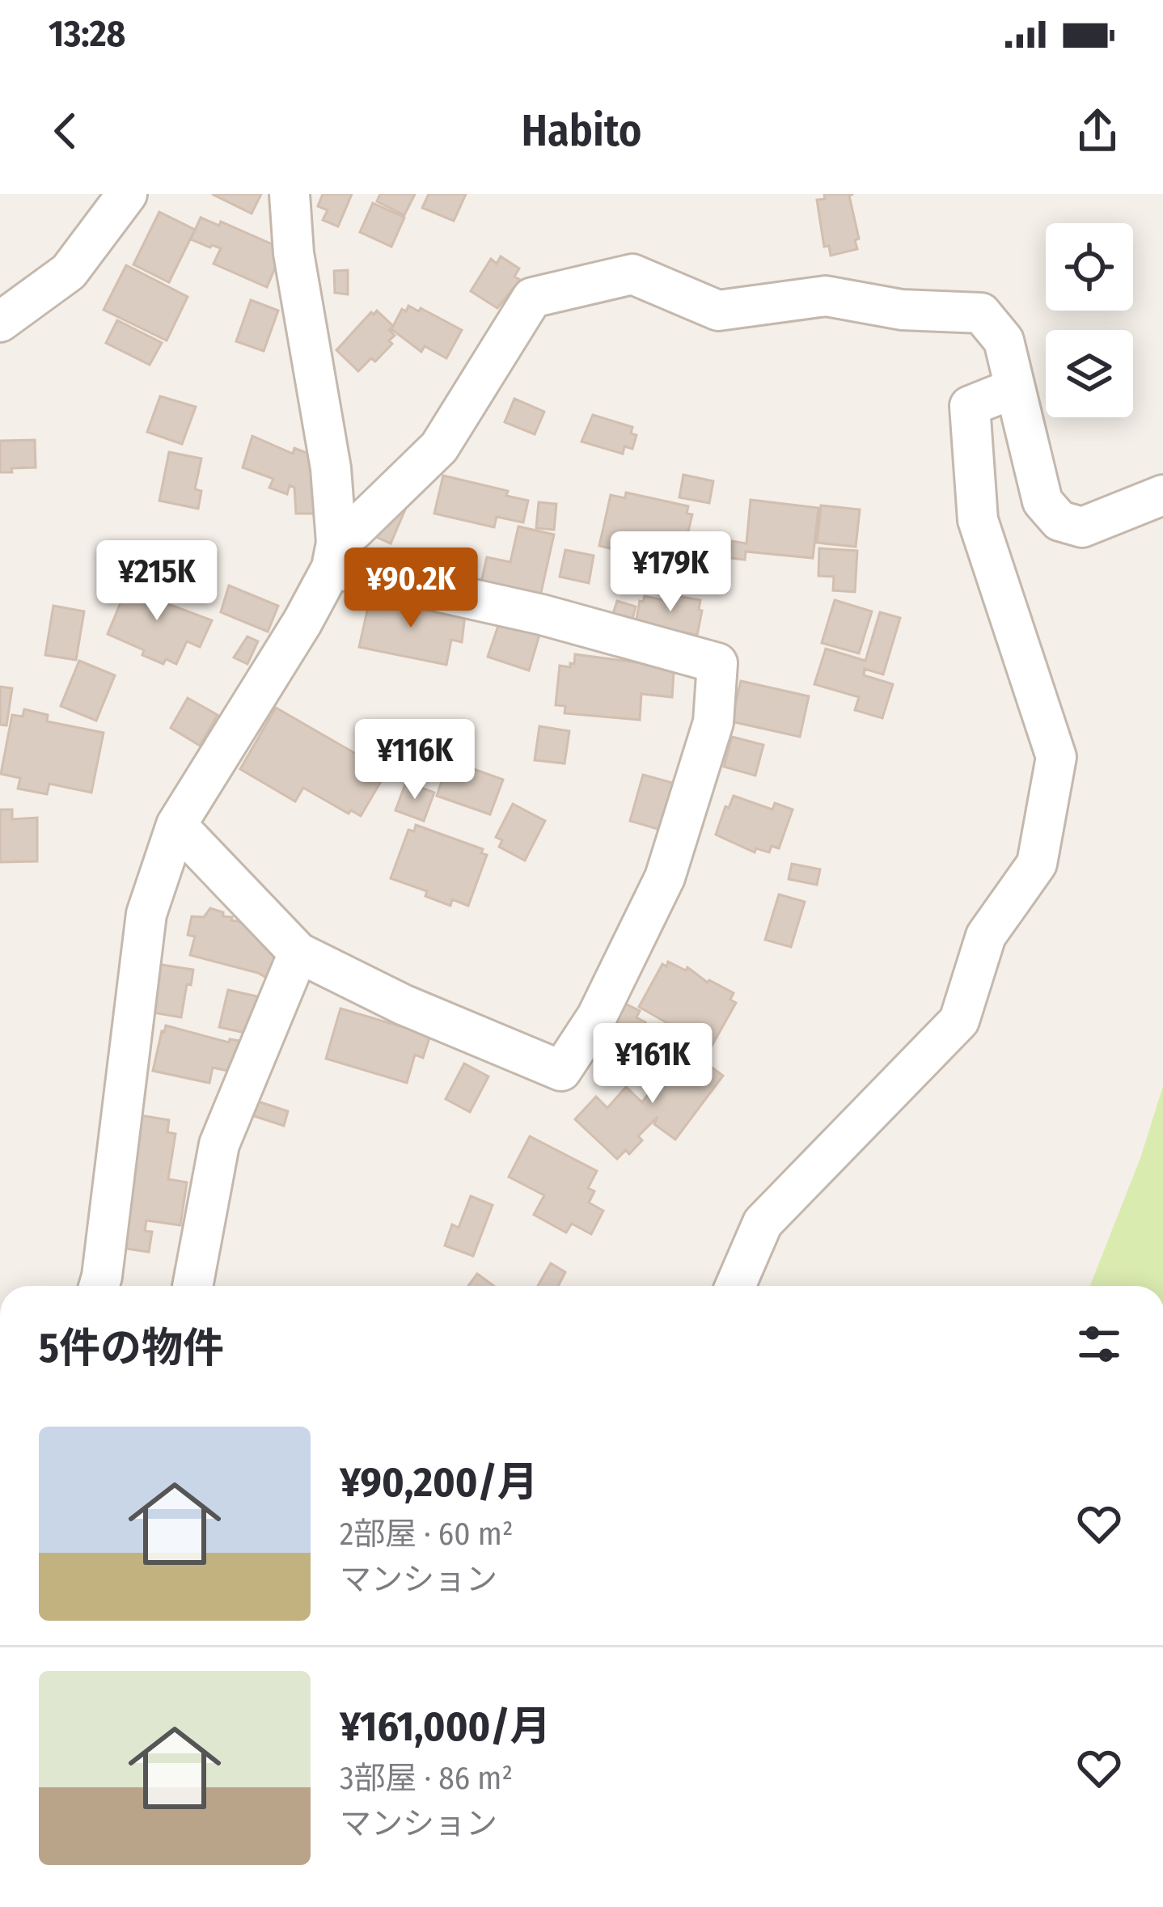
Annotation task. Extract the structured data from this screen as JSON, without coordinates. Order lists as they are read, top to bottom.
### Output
{
  "page": {
    "status": "13:28",
    "header": "Habito",
    "price": [
      "¥179K",
      "¥215K",
      "¥90.2K",
      "¥116K",
      "¥161K"
    ],
    "heading": "5件の物件",
    "list": [
      {
        "name": "¥90,200/月",
        "note": "2部屋 · 60 m² · マンション"
      },
      {
        "name": "¥161,000/月",
        "note": "3部屋 · 86 m² · マンション"
      }
    ]
  }
}
